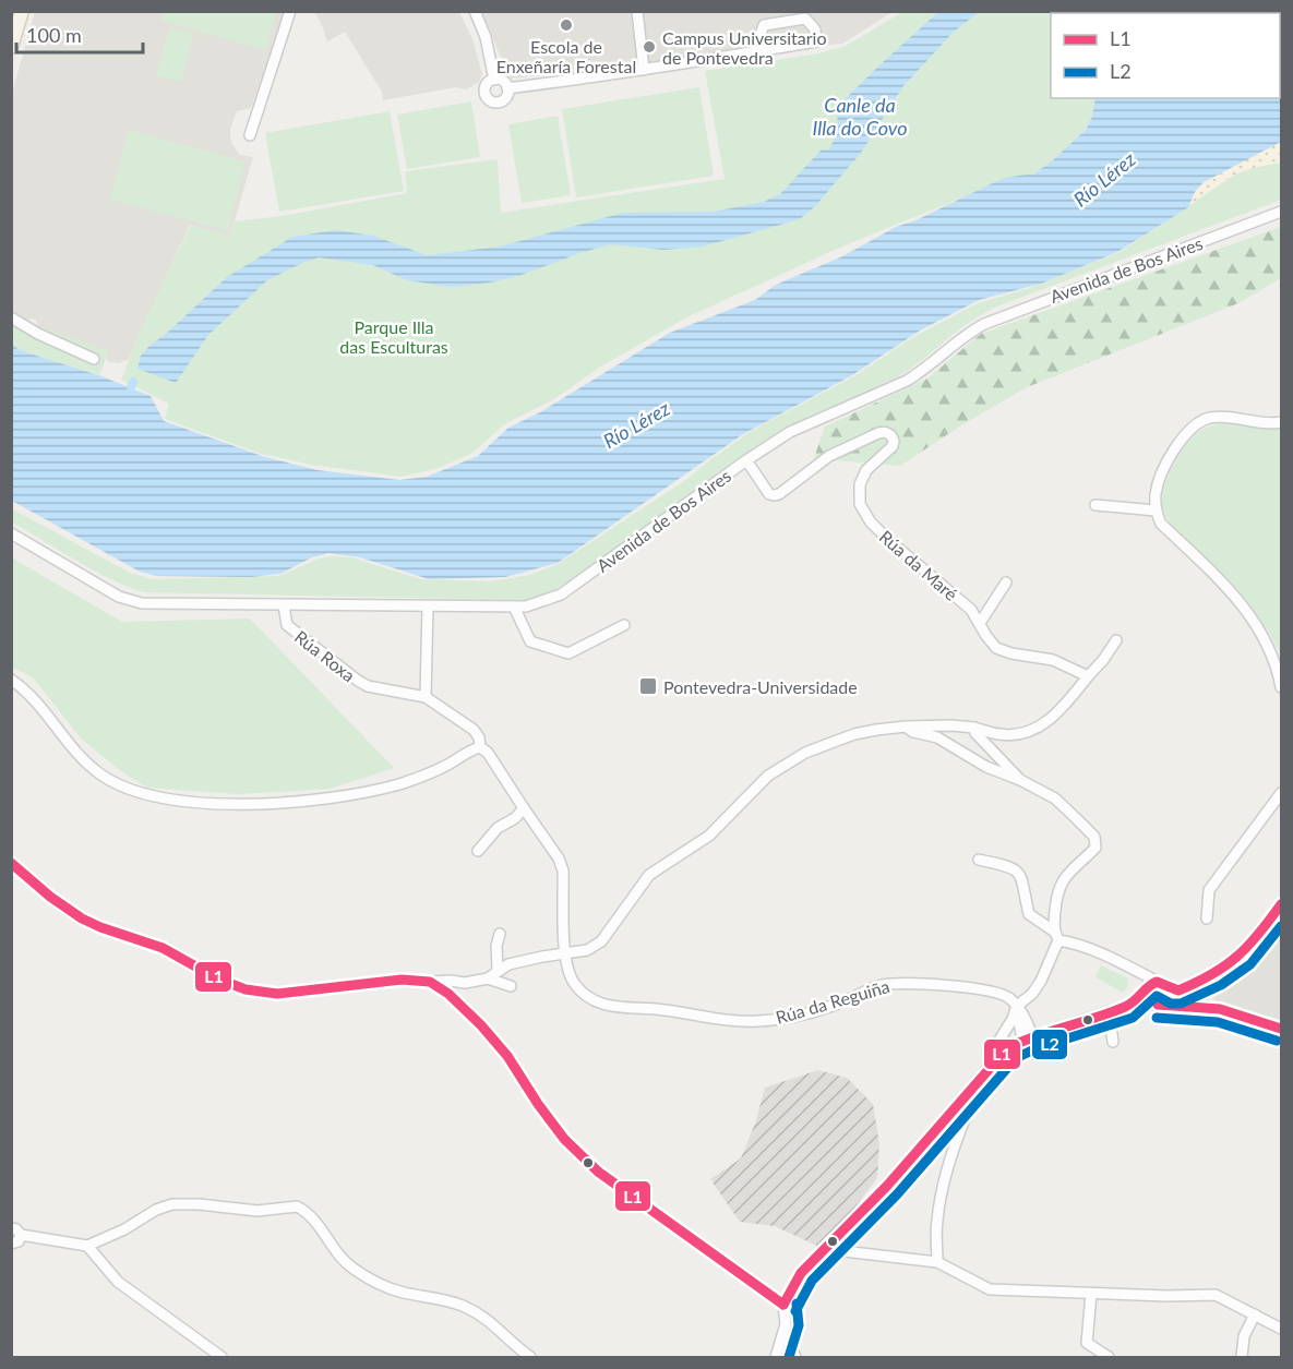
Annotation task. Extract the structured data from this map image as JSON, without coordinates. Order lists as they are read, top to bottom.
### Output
{
  "streets": {
    "street": [
      "Avenida de Bos Aires",
      "Rúa da Maré",
      "Rúa Roxa",
      "Rúa da Reguiña"
    ]
  },
  "crossings": [
    ["Avenida de Bos Aires", "Rúa da Maré"],
    ["Avenida de Bos Aires", "Rúa Roxa"],
    ["Rúa Roxa", "Rúa da Reguiña"]
  ],
  "water": ["Canle da Illa do Covo", "Río Lérez"],
  "parks": ["Parque Illa das Esculturas"],
  "places": {
    "other": ["Escola de Enxeñaría Forestal", "Campus Universitario de Pontevedra"],
    "transit": ["Pontevedra-Universidade"]
  },
  "lines": ["transit line L1", "transit line L2"],
  "legend": ["L1", "L2"],
  "scale_bar": "100 m"
}
